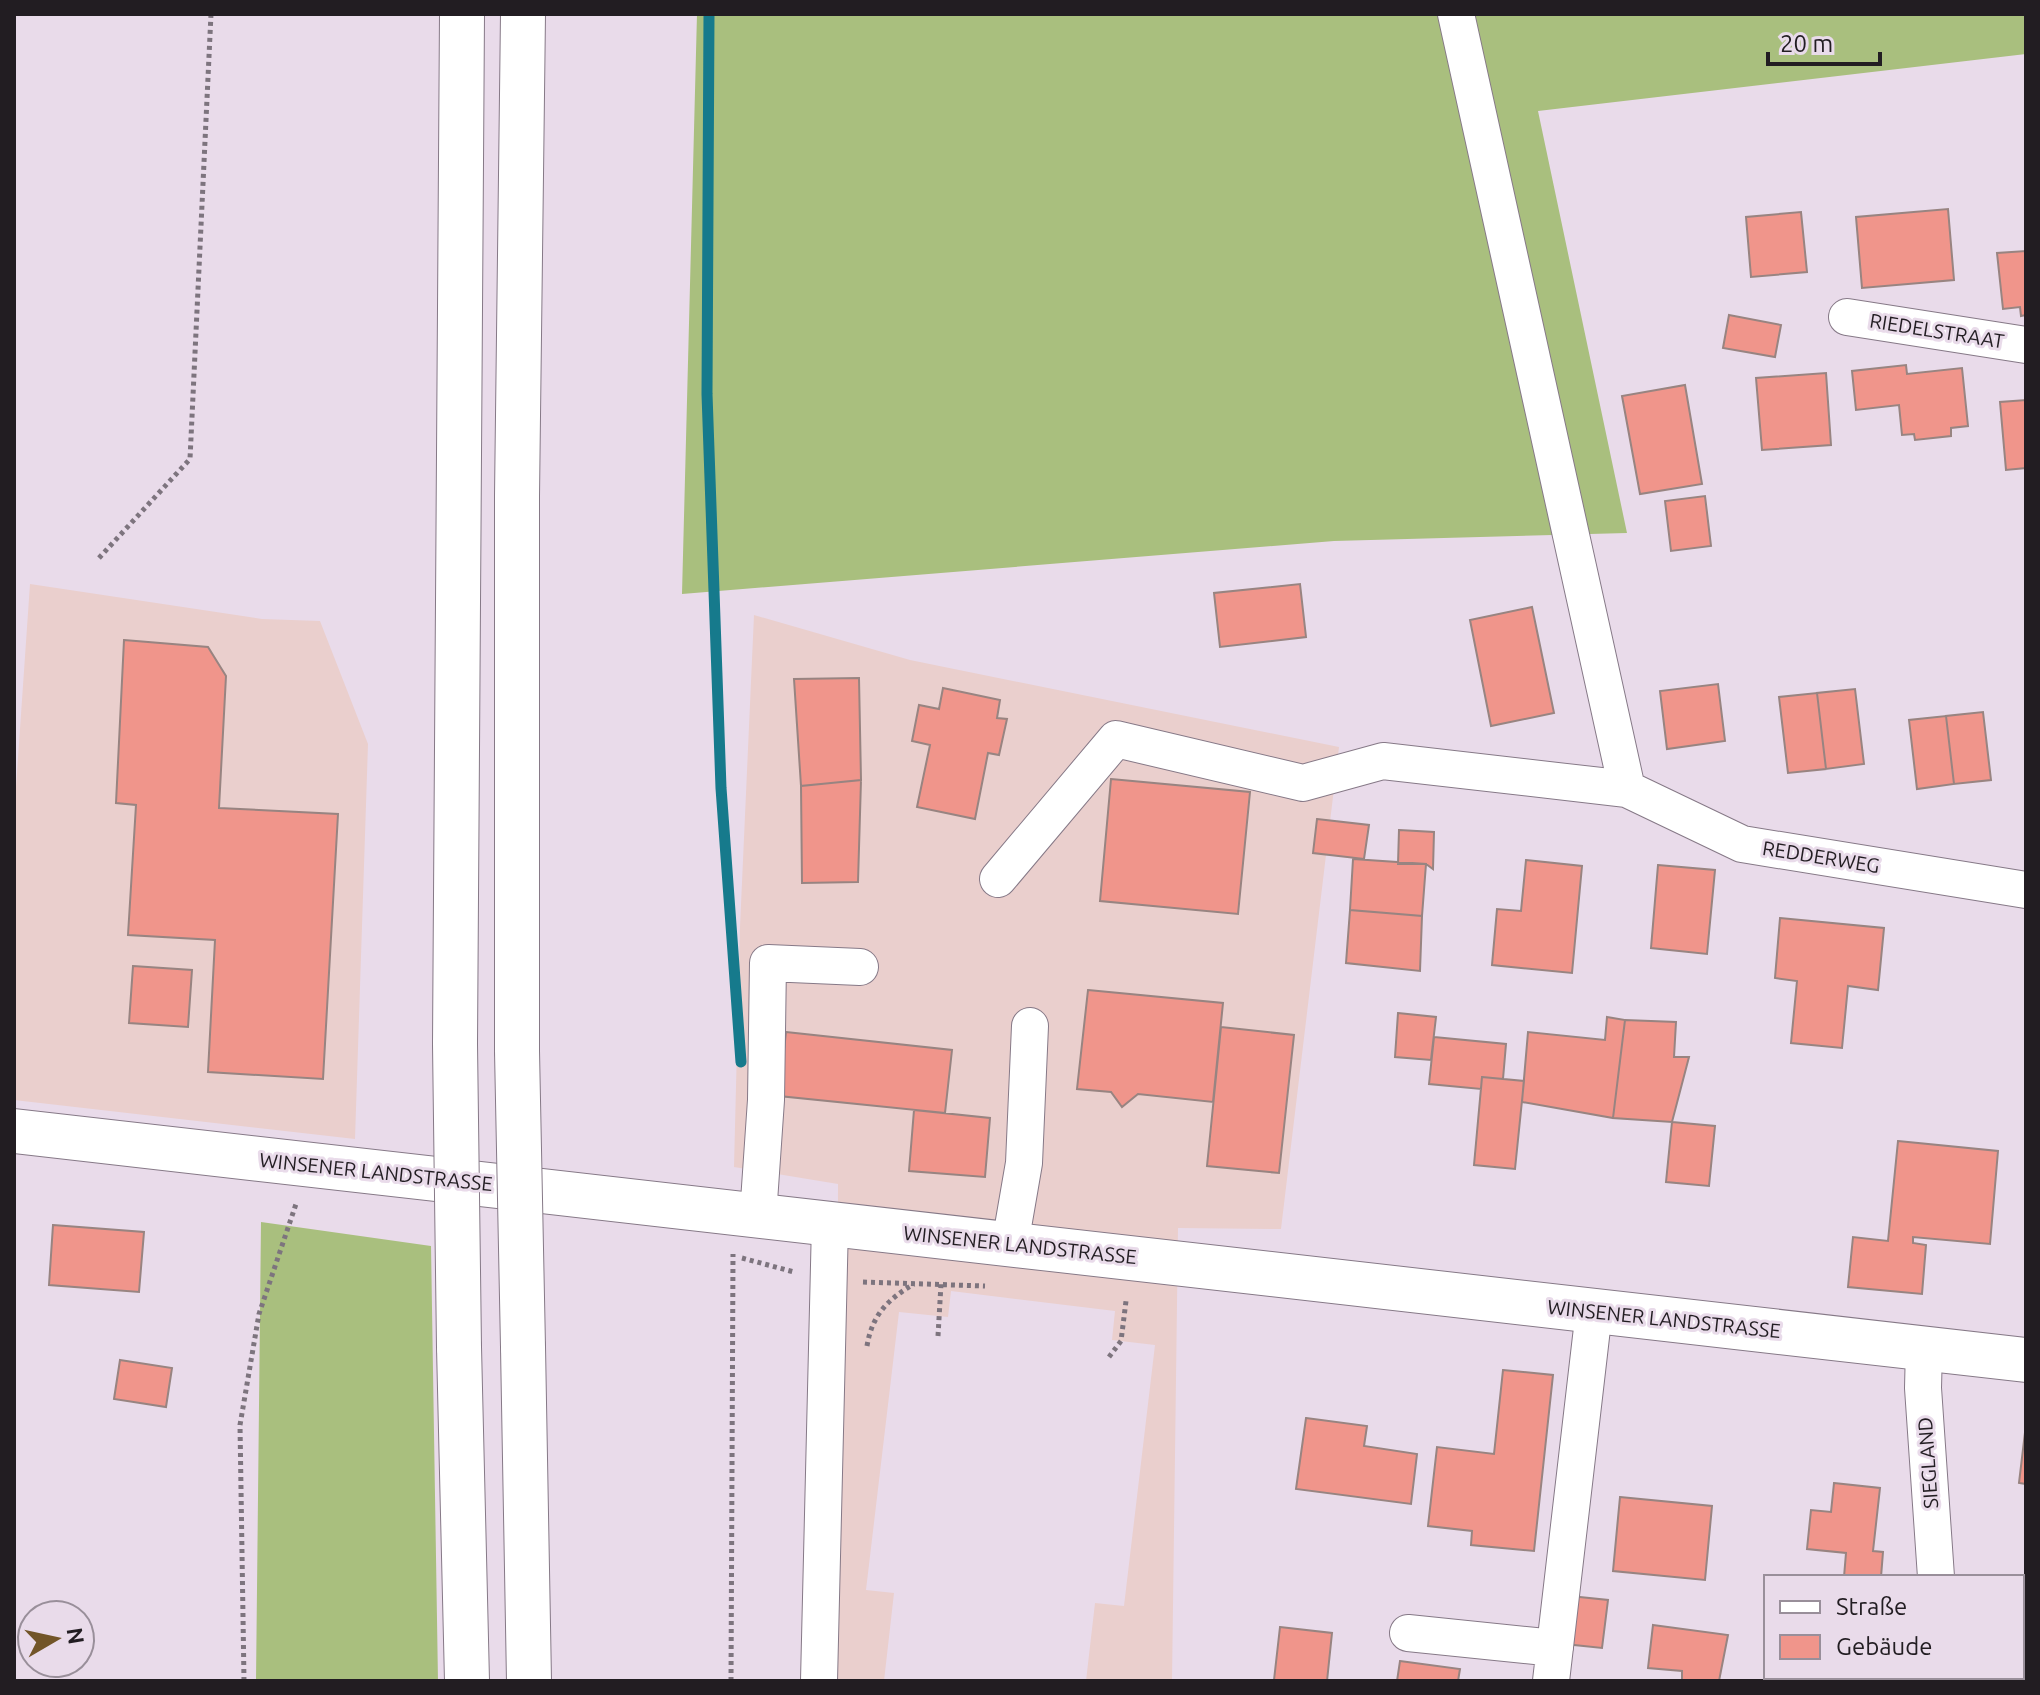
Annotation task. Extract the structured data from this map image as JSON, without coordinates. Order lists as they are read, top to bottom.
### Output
{
  "streets": {
    "main road": ["WINSENER LANDSTRASSE"],
    "street": ["RIEDELSTRAAT", "REDDERWEG", "SIEGLAND"]
  },
  "crossings": [
    ["WINSENER LANDSTRASSE", "SIEGLAND"]
  ],
  "legend": ["Straße", "Gebäude"],
  "scale_bar": "20 m",
  "north": "right"
}
